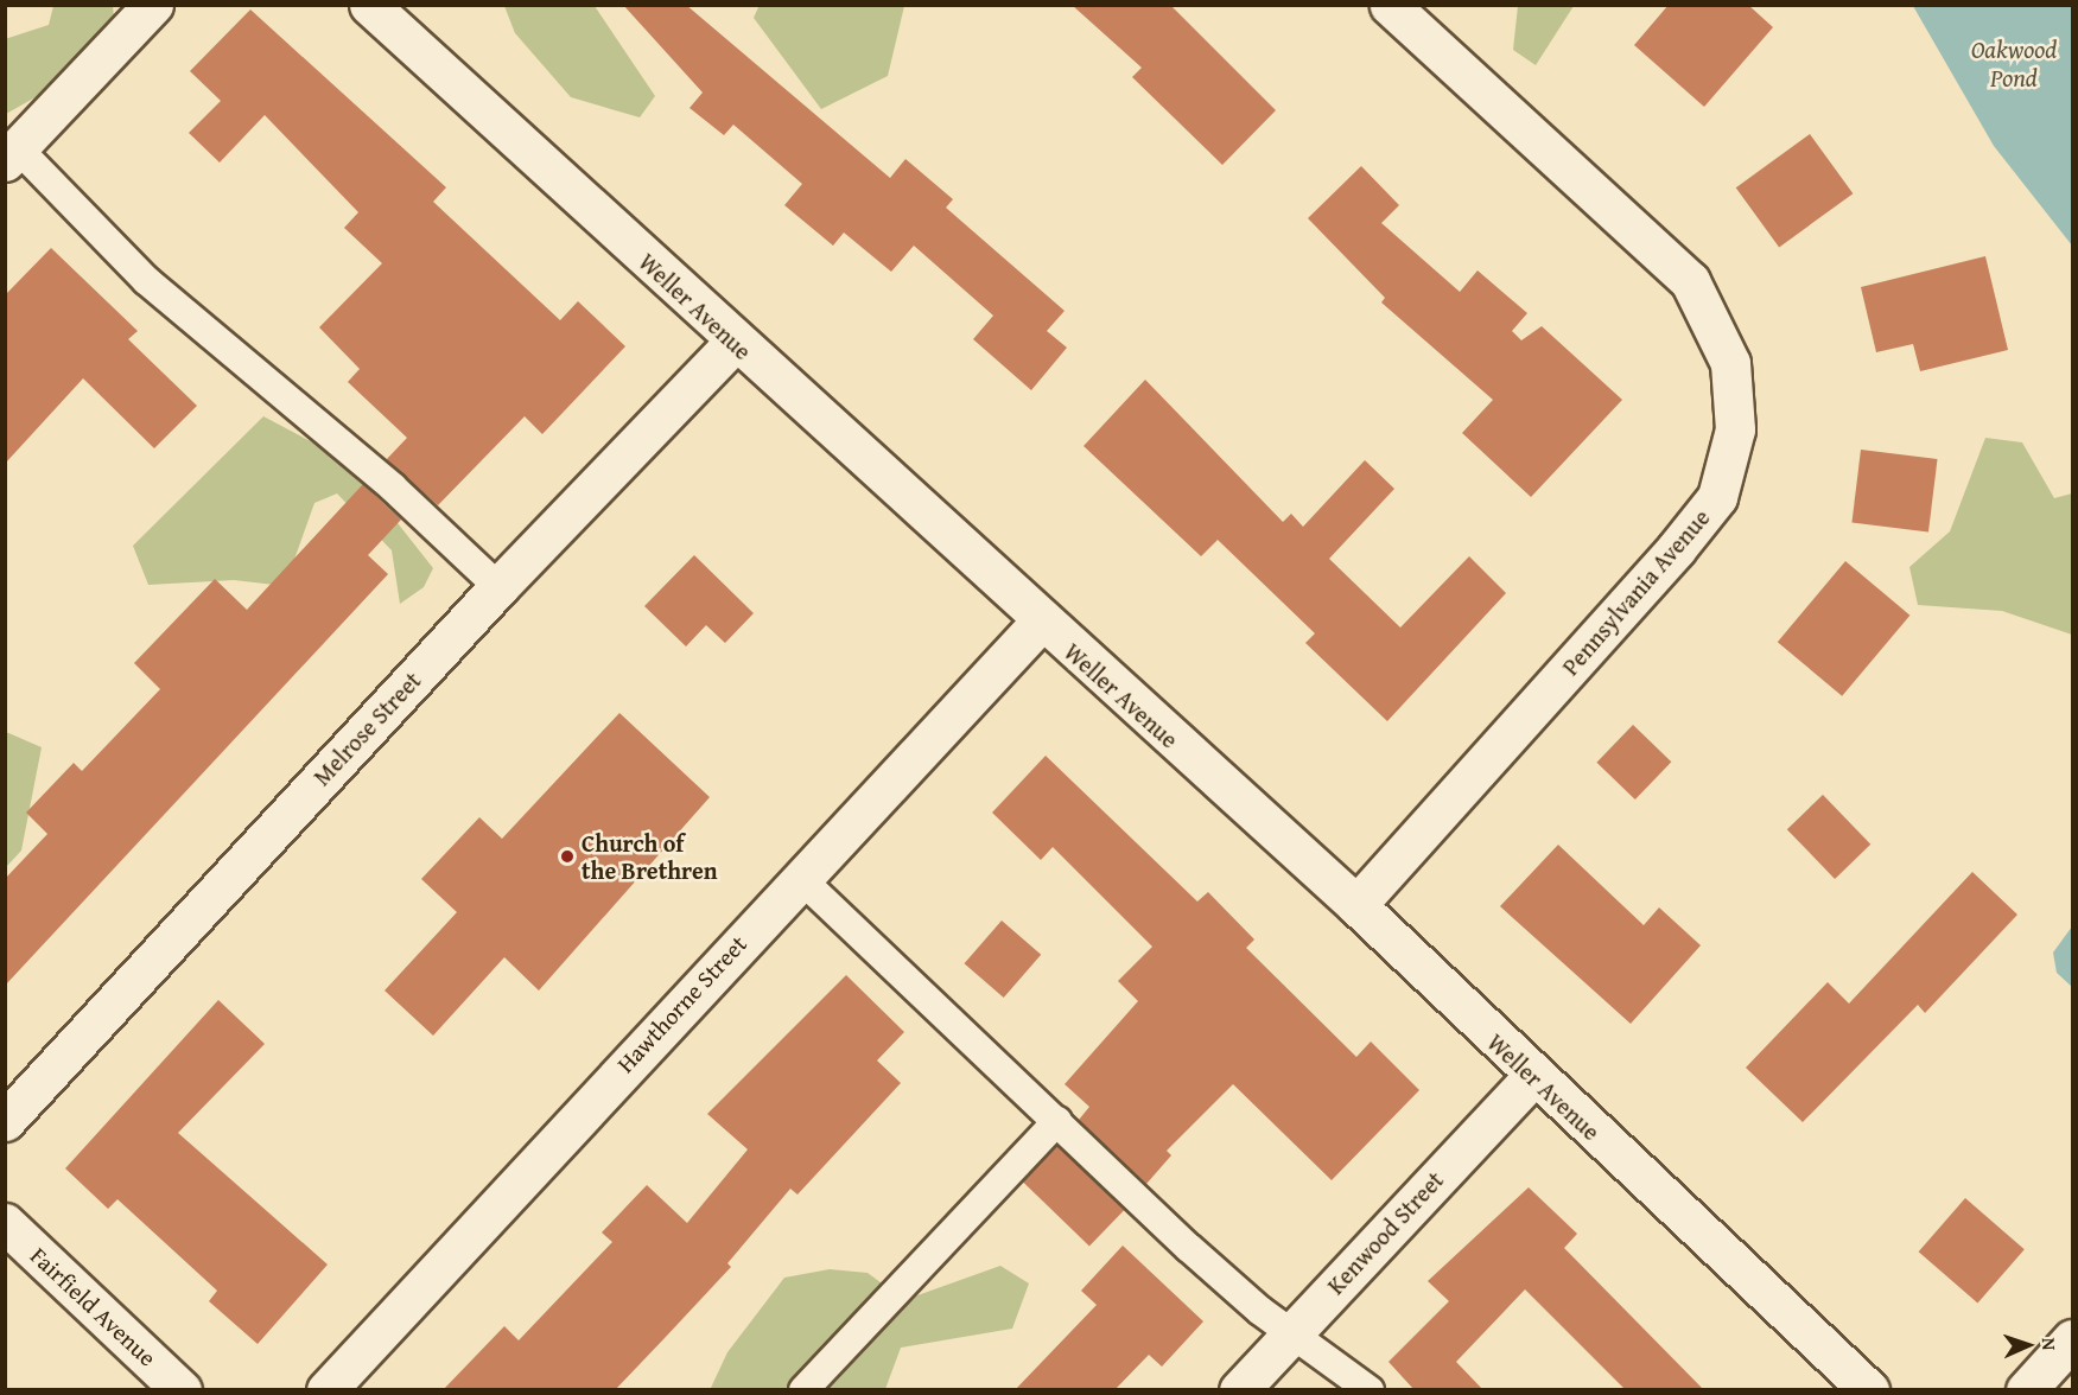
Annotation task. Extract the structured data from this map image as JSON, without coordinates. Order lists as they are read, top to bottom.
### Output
{
  "streets": {
    "street": [
      "Weller Avenue",
      "Pennsylvania Avenue",
      "Melrose Street",
      "Hawthorne Street",
      "Kenwood Street",
      "Fairfield Avenue"
    ]
  },
  "crossings": [
    ["Weller Avenue", "Pennsylvania Avenue"],
    ["Weller Avenue", "Melrose Street"],
    ["Weller Avenue", "Hawthorne Street"],
    ["Weller Avenue", "Kenwood Street"]
  ],
  "water": ["Oakwood Pond"],
  "places": ["Church of the Brethren"],
  "north": "right"
}
